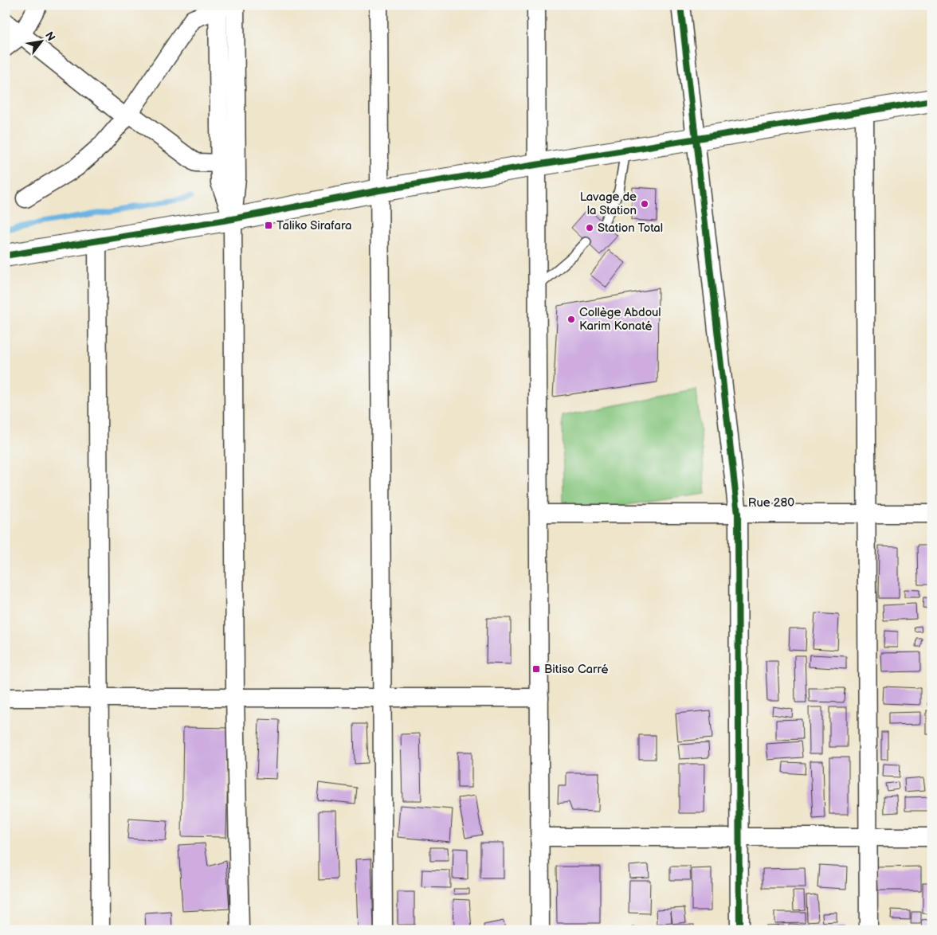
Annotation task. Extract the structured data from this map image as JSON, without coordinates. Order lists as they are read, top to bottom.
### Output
{
  "streets": {
    "street": ["Rue 280"]
  },
  "places": {
    "other": ["Lavage de la Station", "Station Total", "Collège Abdoul Karim Konaté"],
    "transit": ["Taliko Sirafara", "Bitiso Carré"]
  },
  "north": "top right"
}
